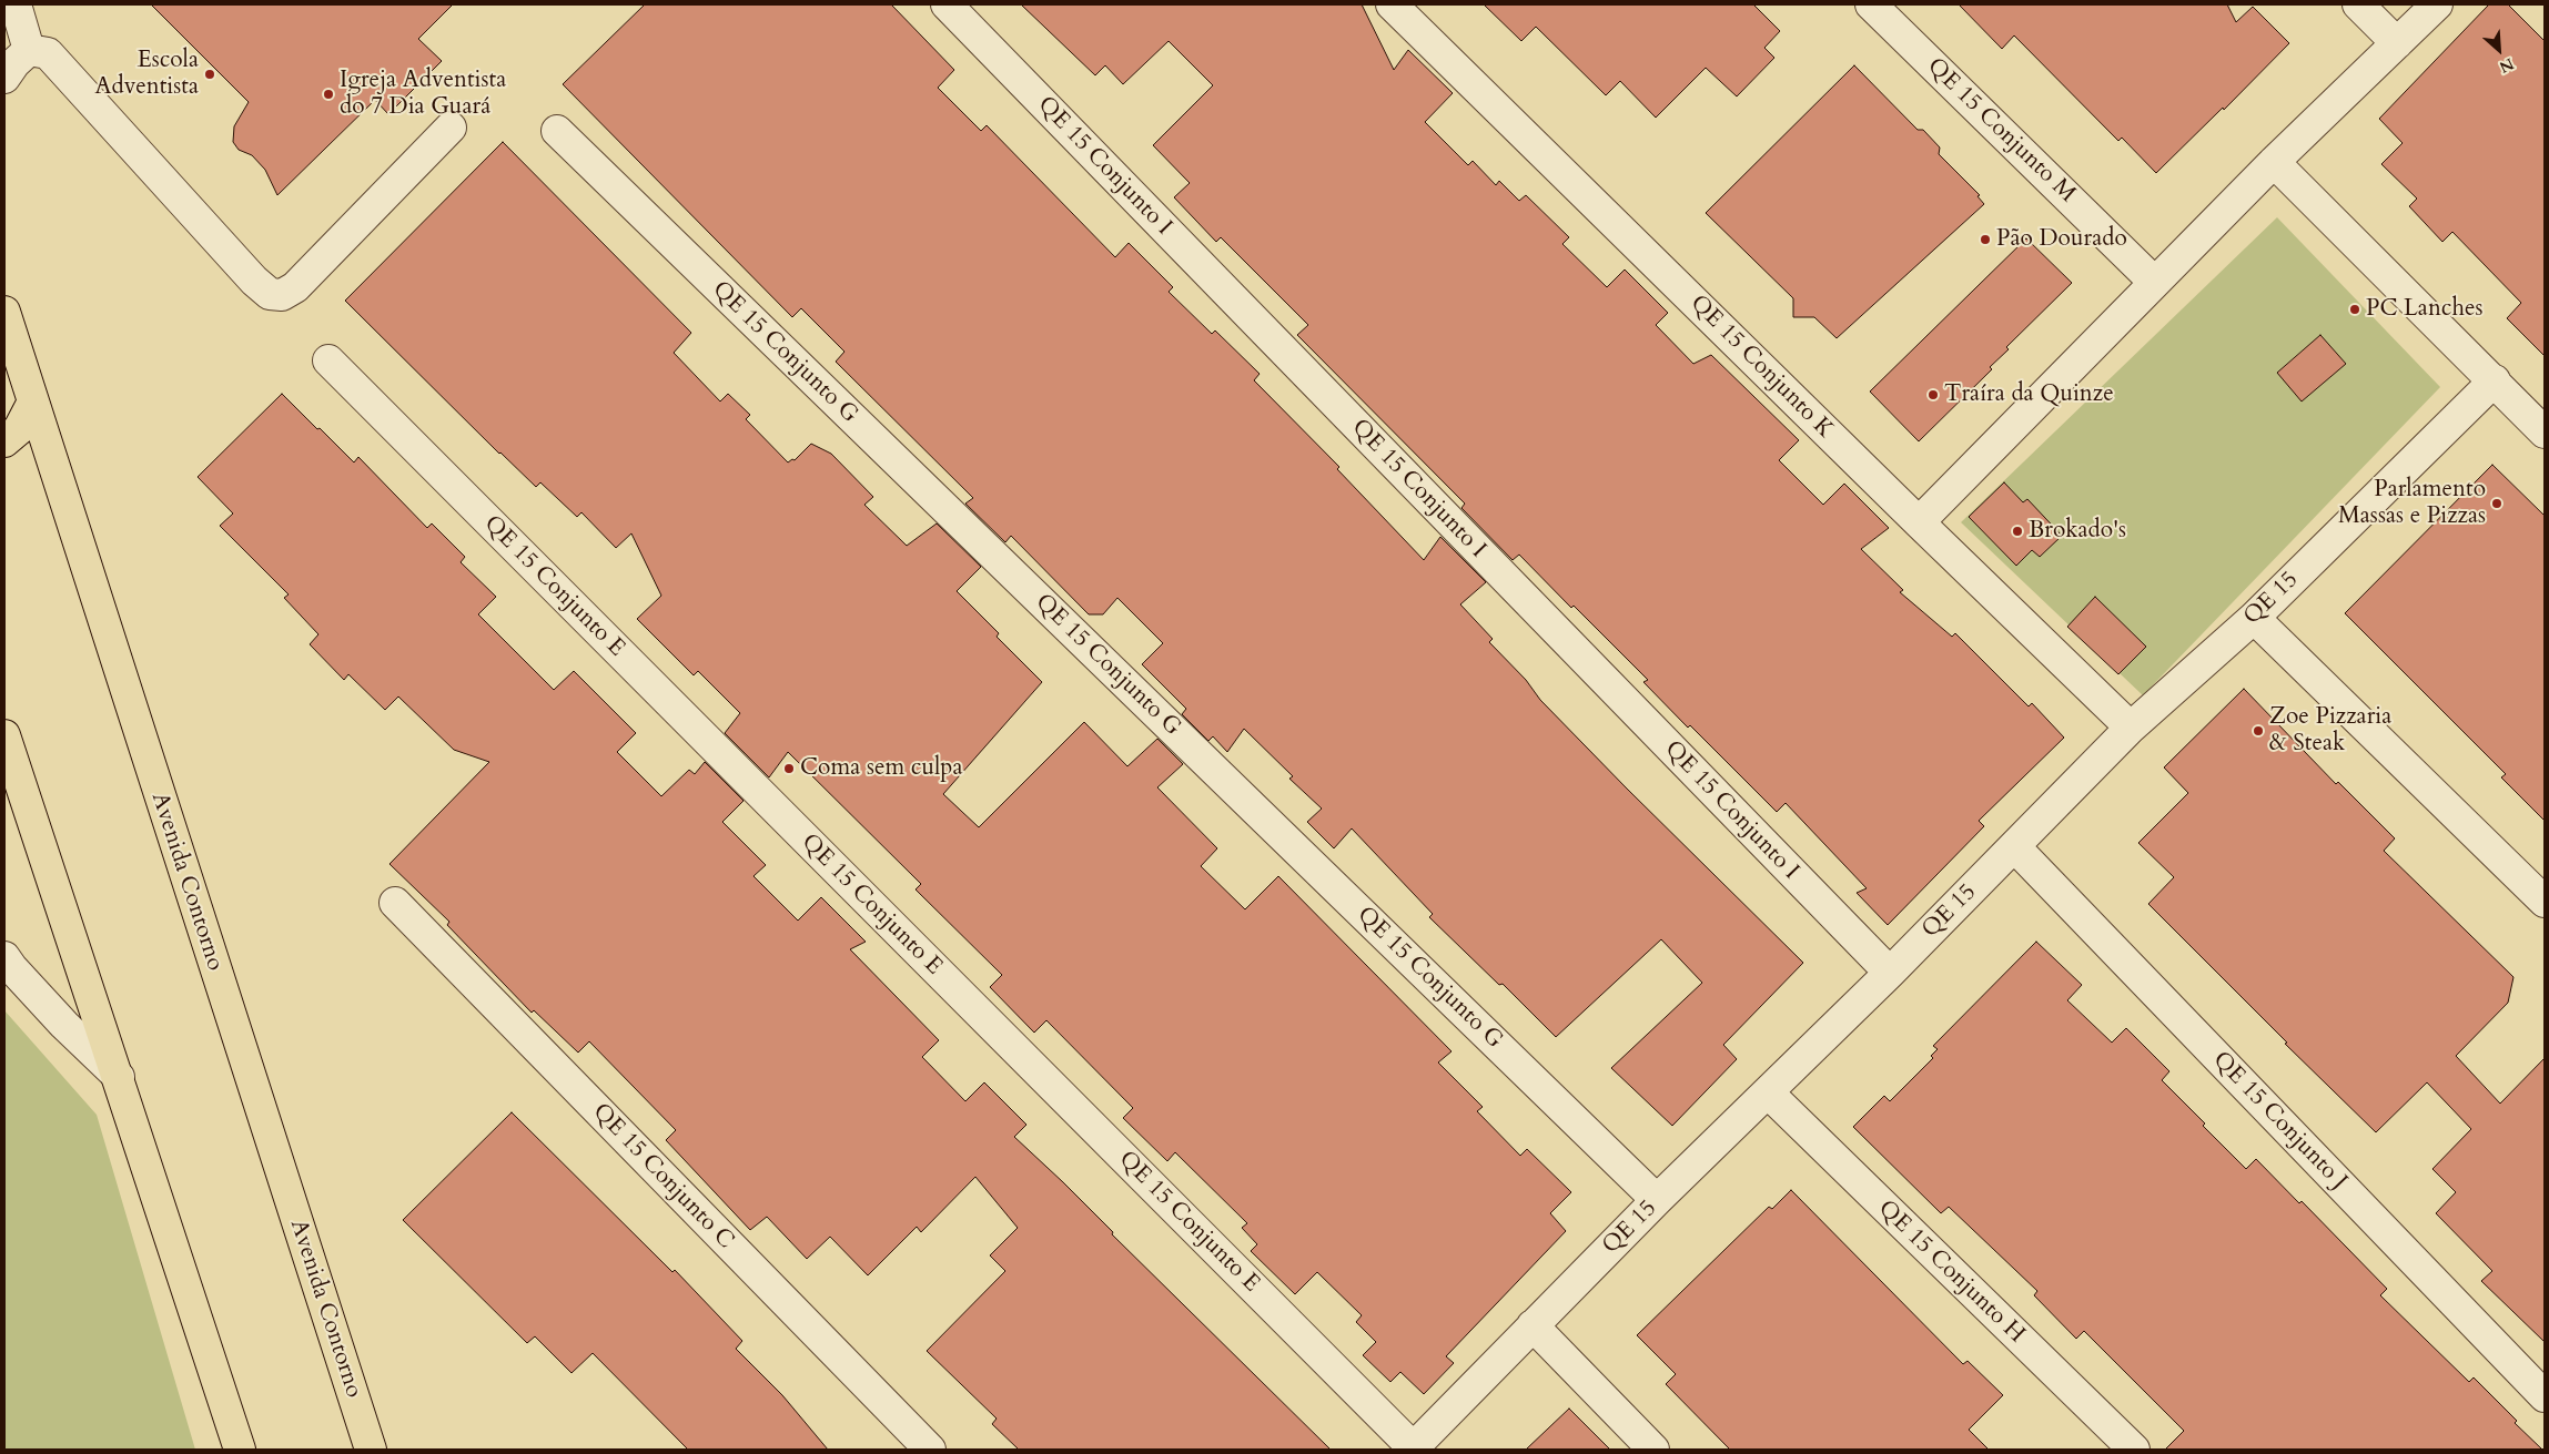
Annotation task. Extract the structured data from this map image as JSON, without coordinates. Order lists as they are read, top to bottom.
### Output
{
  "streets": {
    "main road": ["Avenida Contorno"],
    "street": [
      "QE 15 Conjunto M",
      "QE 15 Conjunto I",
      "QE 15 Conjunto G",
      "QE 15 Conjunto K",
      "QE 15 Conjunto E",
      "QE 15",
      "QE 15 Conjunto J",
      "QE 15 Conjunto C",
      "QE 15 Conjunto H"
    ]
  },
  "crossings": [
    ["QE 15 Conjunto I", "QE 15"],
    ["QE 15 Conjunto G", "QE 15"],
    ["QE 15 Conjunto K", "QE 15"],
    ["QE 15 Conjunto E", "QE 15"],
    ["QE 15", "QE 15 Conjunto J"],
    ["QE 15", "QE 15 Conjunto H"]
  ],
  "places": [
    "Escola Adventista",
    "Igreja Adventista do 7 Dia Guará",
    "Pão Dourado",
    "PC Lanches",
    "Traíra da Quinze",
    "Parlamento Massas e Pizzas",
    "Brokado's",
    "Zoe Pizzaria & Steak",
    "Coma sem culpa"
  ],
  "north": "bottom right"
}
